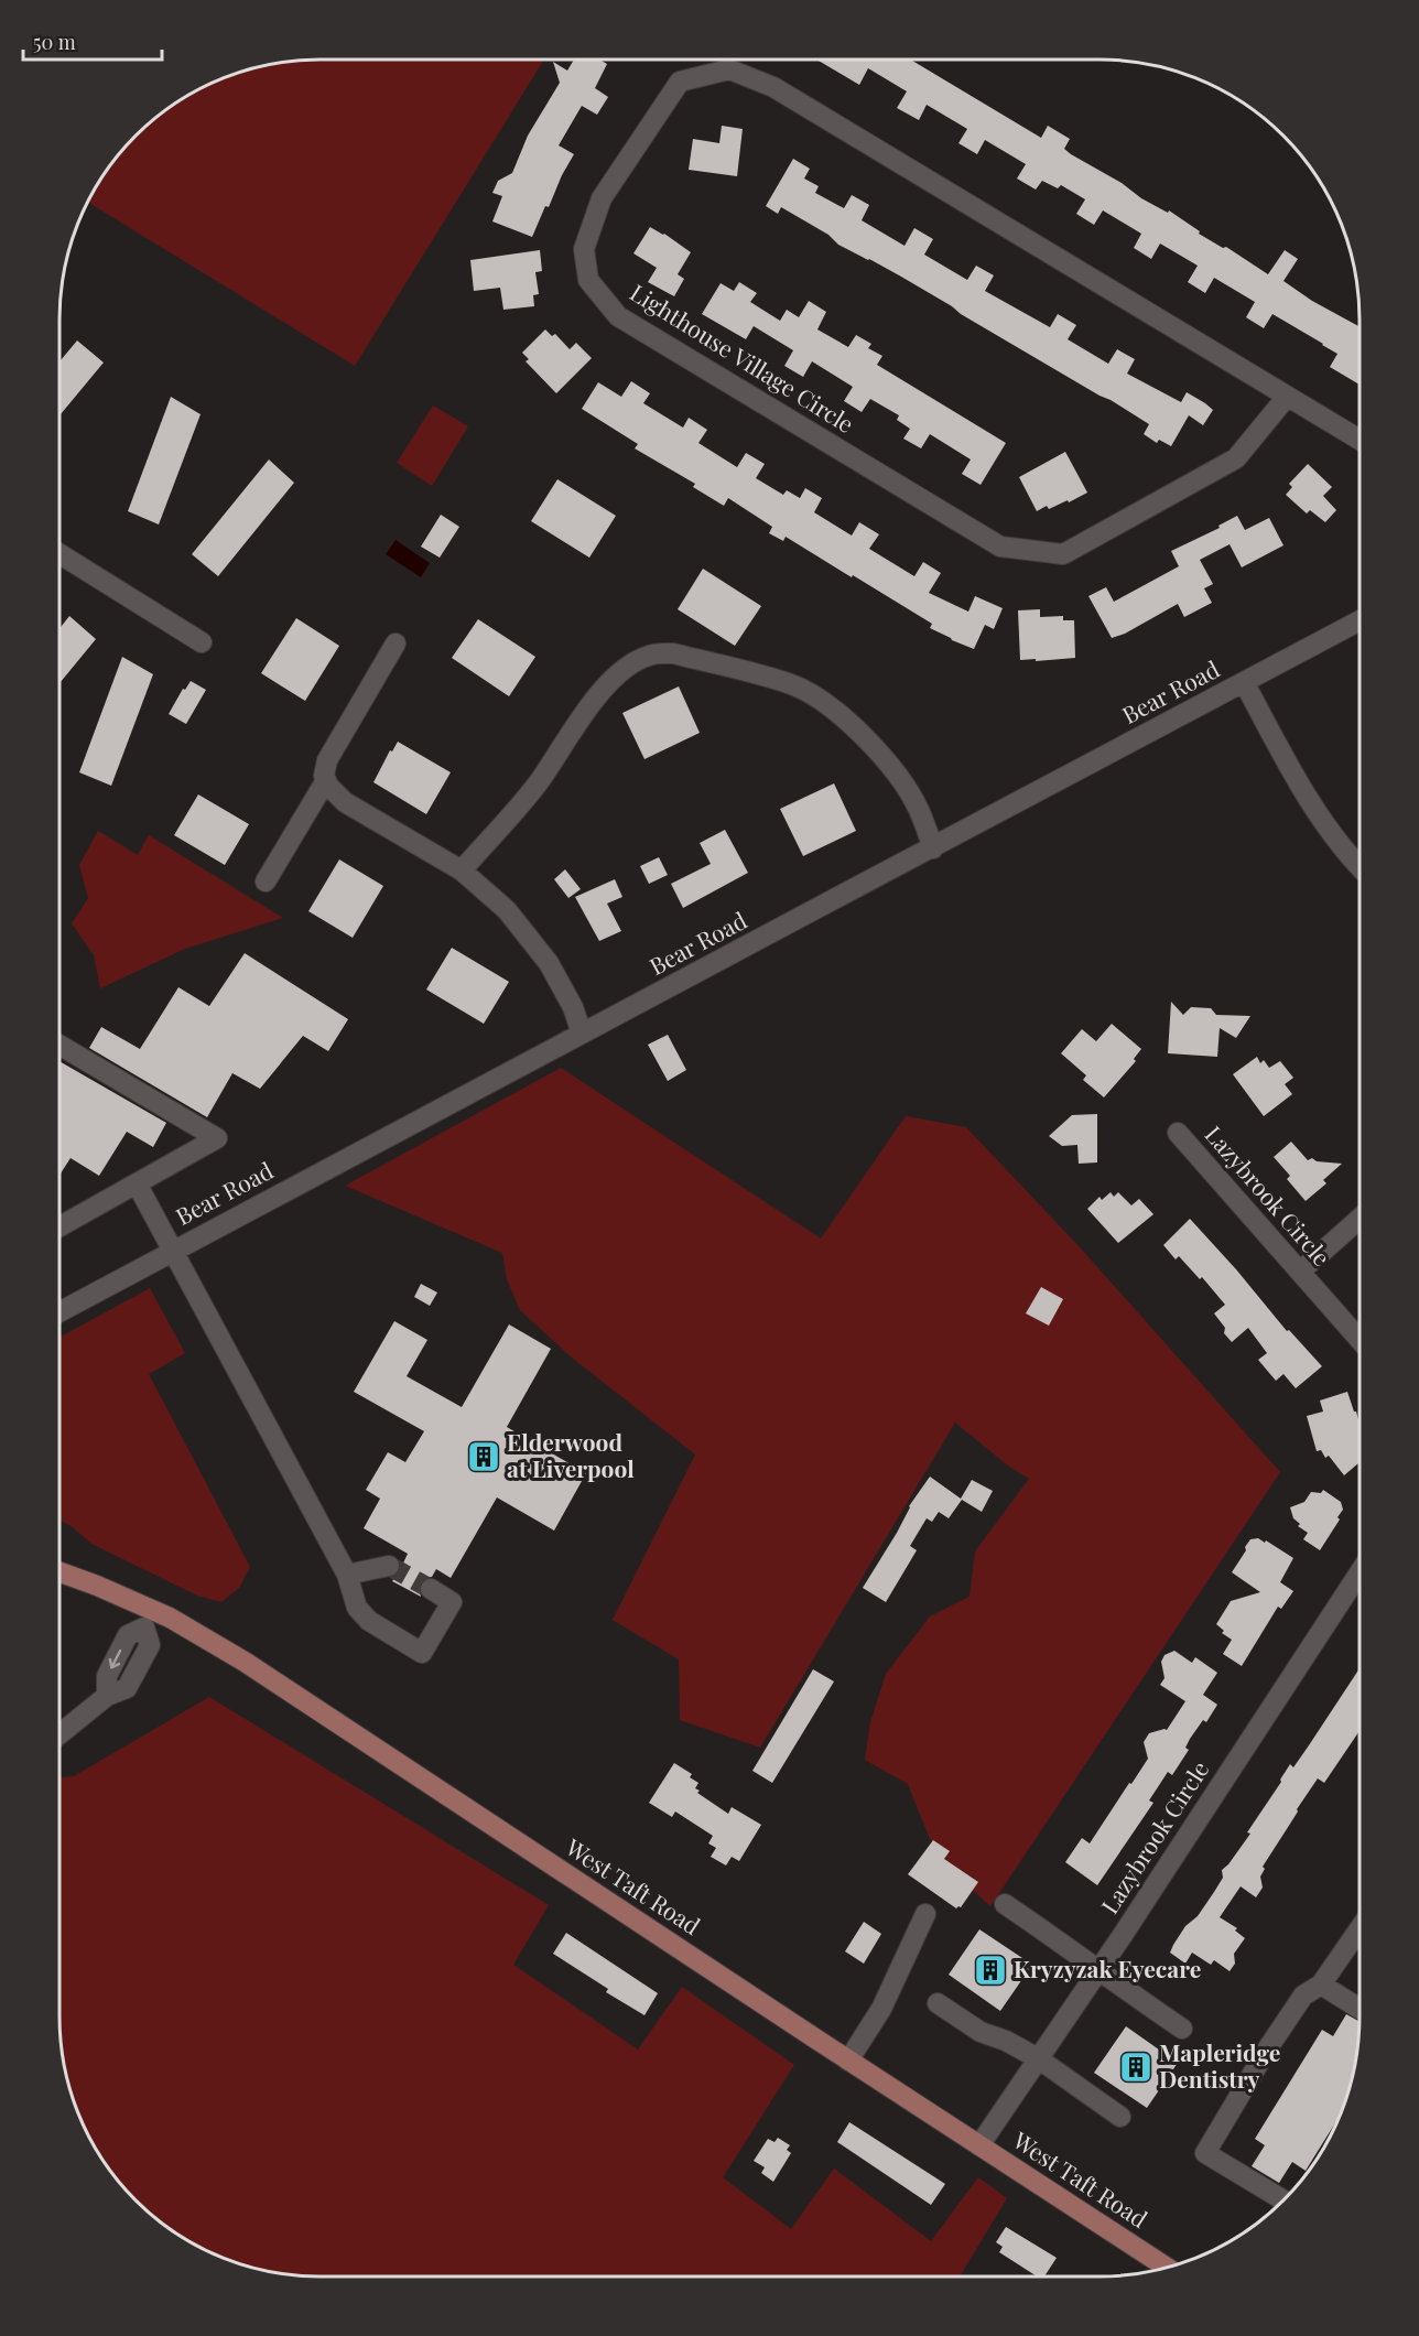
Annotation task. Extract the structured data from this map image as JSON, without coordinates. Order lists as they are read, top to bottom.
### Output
{
  "streets": {
    "main road": ["West Taft Road"],
    "street": ["Lighthouse Village Circle", "Bear Road", "Lazybrook Circle"]
  },
  "crossings": [
    ["Lazybrook Circle", "West Taft Road"]
  ],
  "places": {
    "building": ["Elderwood at Liverpool", "Kryzyzak Eyecare", "Mapleridge Dentistry"]
  },
  "scale_bar": "50 m"
}
